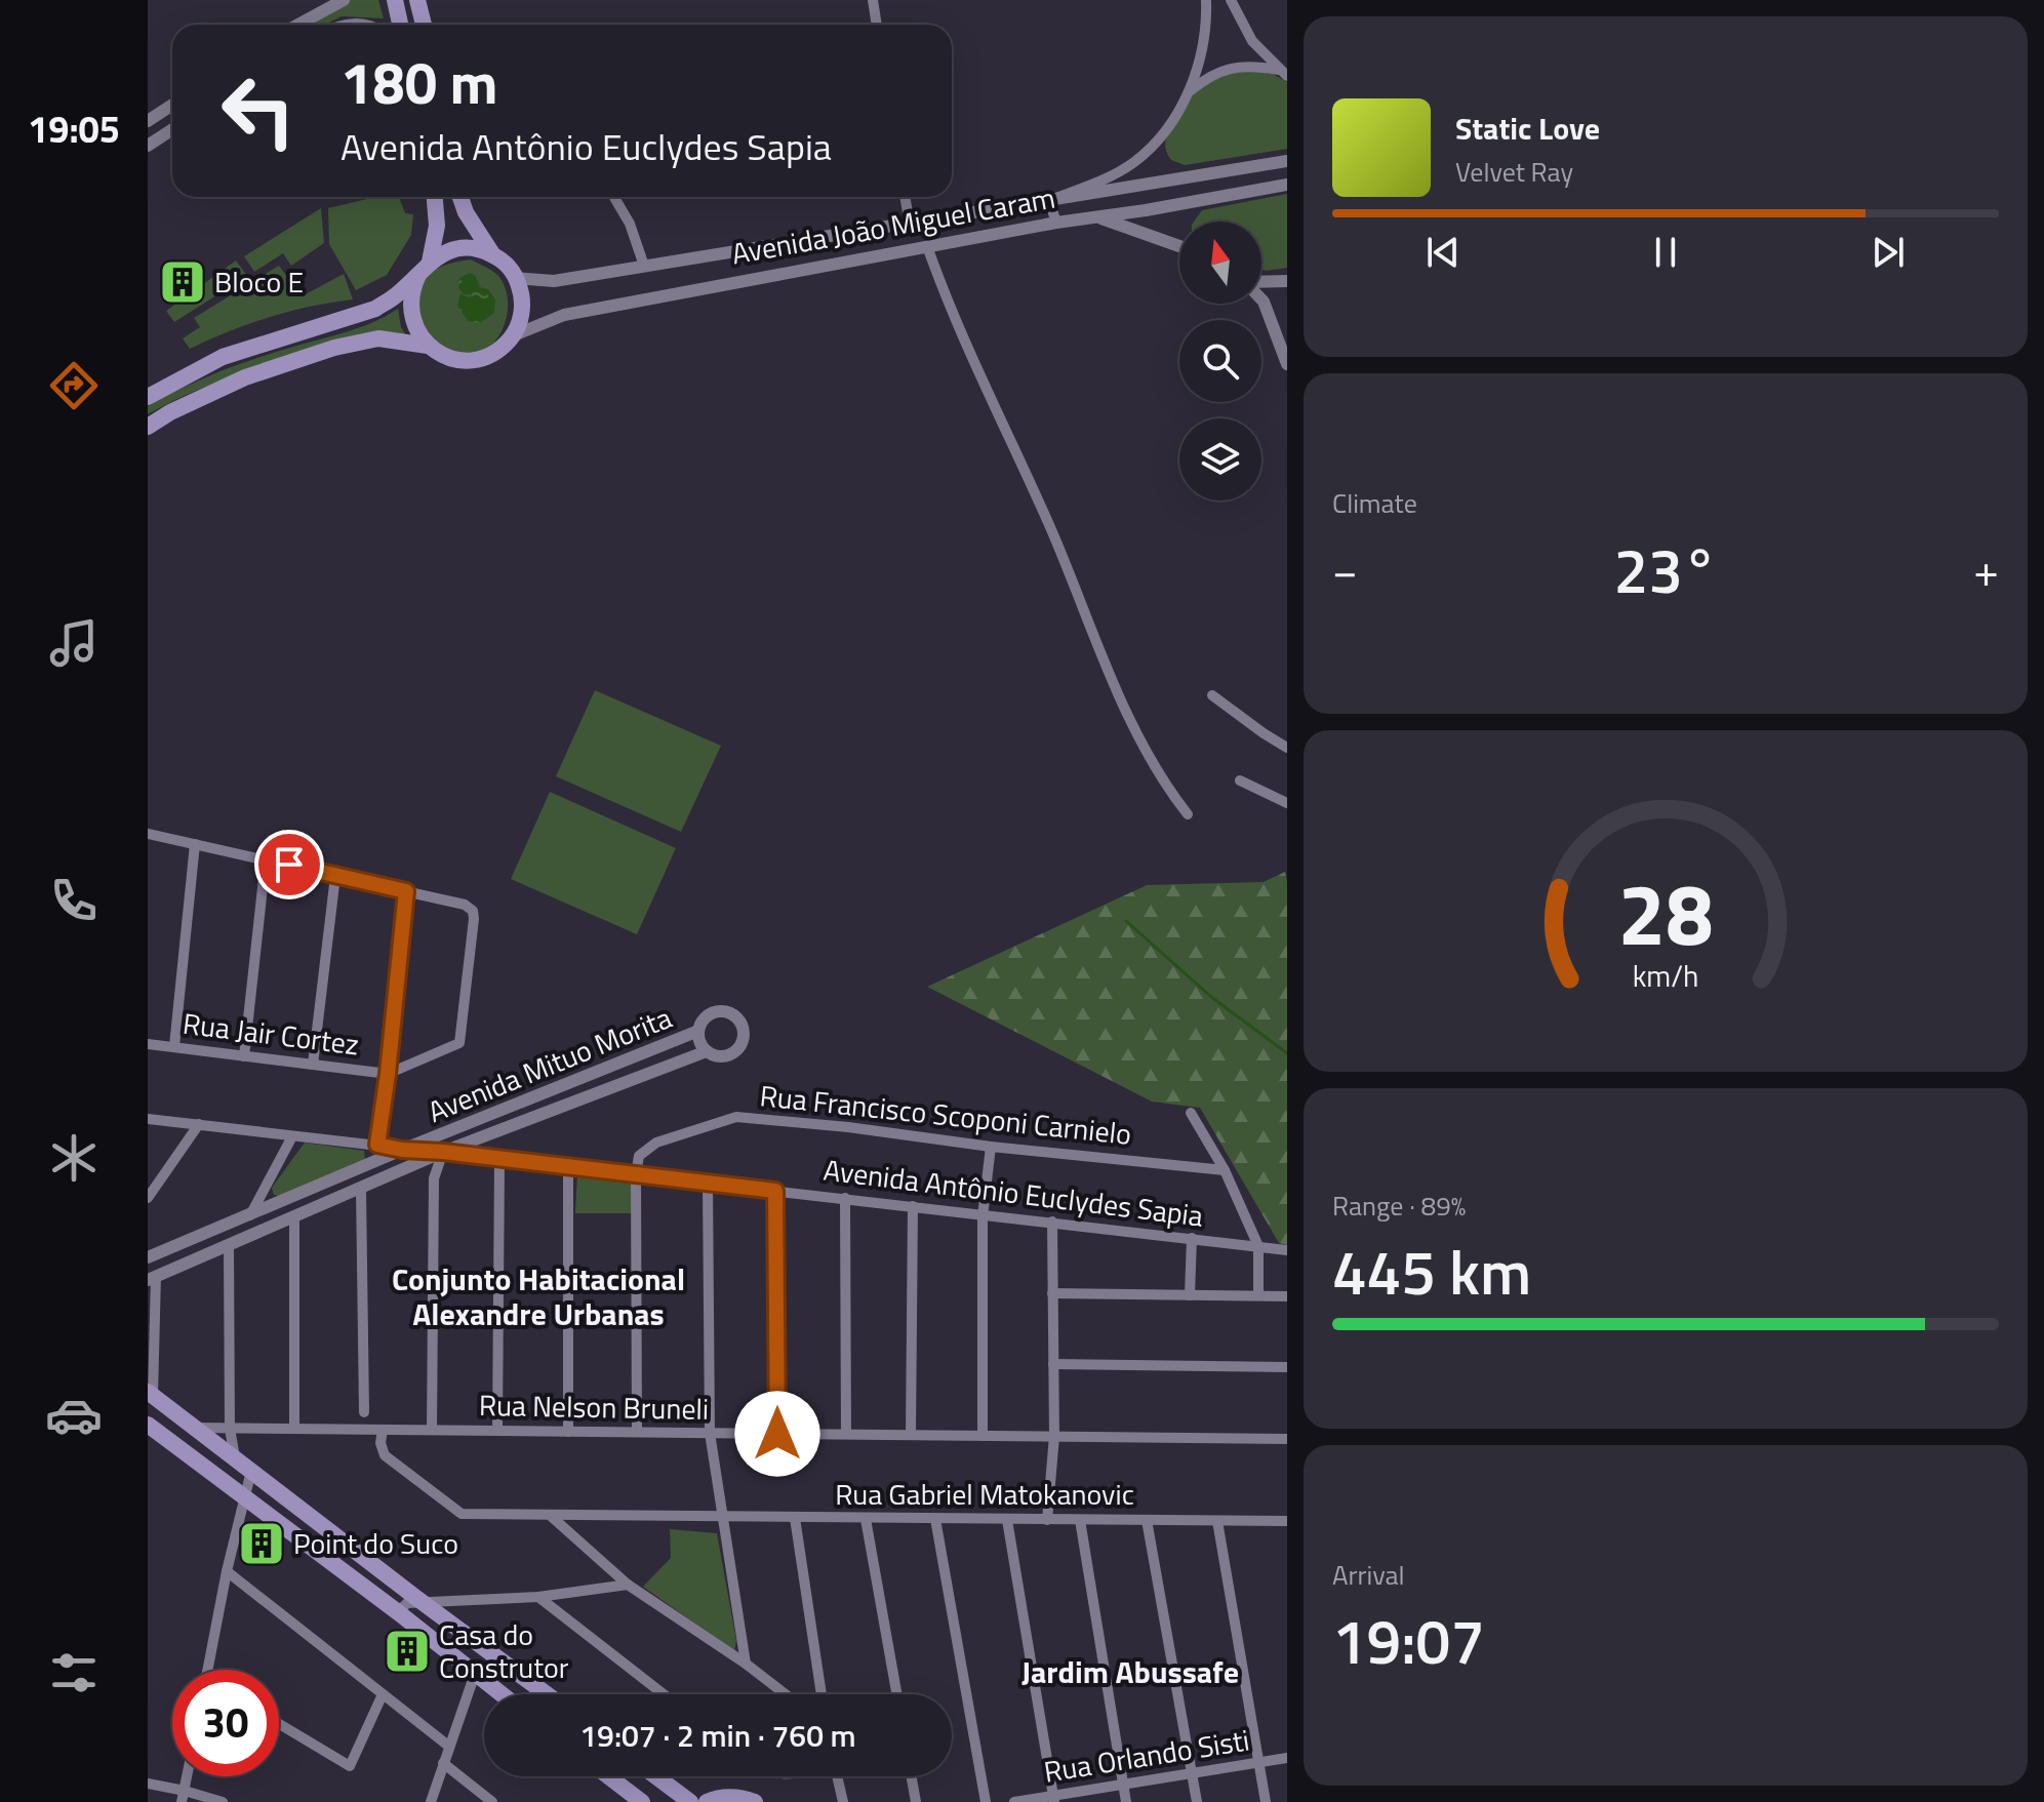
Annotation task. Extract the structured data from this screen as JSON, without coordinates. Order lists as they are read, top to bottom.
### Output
{
  "streets": {
    "street": [
      "Avenida João Miguel Caram",
      "Rua Jair Cortez",
      "Avenida Mituo Morita",
      "Rua Francisco Scoponi Carnielo",
      "Avenida Antônio Euclydes Sapia",
      "Rua Nelson Bruneli",
      "Rua Gabriel Matokanovic",
      "Rua Orlando Sisti"
    ]
  },
  "crossings": [
    ["Avenida Mituo Morita", "Avenida Antônio Euclydes Sapia"],
    ["Rua Francisco Scoponi Carnielo", "Avenida Antônio Euclydes Sapia"],
    ["Rua Nelson Bruneli", "Rua Gabriel Matokanovic"]
  ],
  "districts": ["Conjunto Habitacional Alexandre Urbanas", "Jardim Abussafe"],
  "places": {
    "building": ["Bloco E", "Point do Suco", "Casa do Construtor"]
  },
  "north": "top",
  "page": {
    "tabs": "19:05",
    "turn": ["180 m", "Avenida Antônio Euclydes Sapia"],
    "song": ["Static Love", "Velvet Ray"],
    "tile": [
      "Climate",
      ["Range · 89%", "445 km"],
      ["Arrival", "19:07"]
    ],
    "heat": ["−", "23°", "+"],
    "limit": "30",
    "trip": "19:07 · 2 min · 760 m",
    "gauge": ["28", "km/h"]
  }
}
